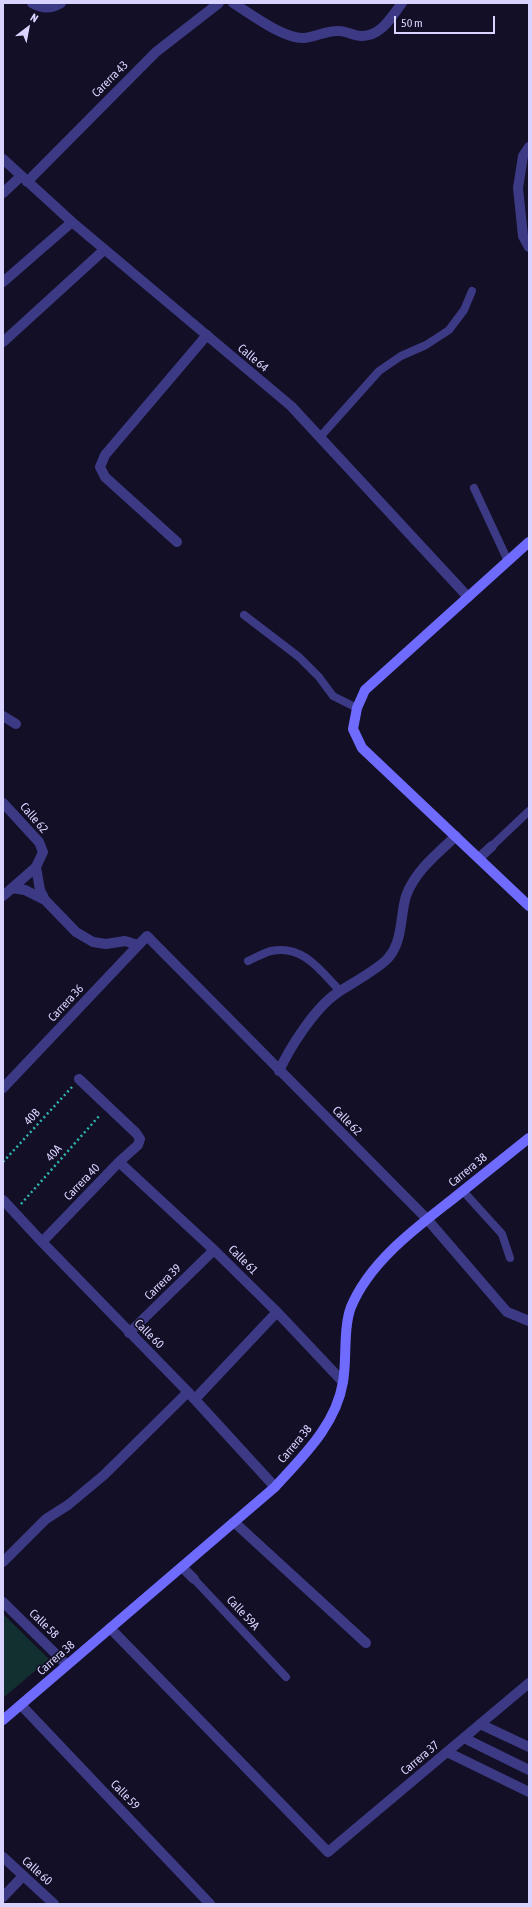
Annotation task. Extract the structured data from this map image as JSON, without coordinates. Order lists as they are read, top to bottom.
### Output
{
  "streets": {
    "main road": ["Carrera 38"],
    "street": [
      "Carerra 43",
      "Calle 64",
      "Calle 62",
      "Carrera 36",
      "Carrera 40",
      "Calle 61",
      "Carrera 39",
      "Calle 60",
      "Calle 59A",
      "Calle 58",
      "Carrera 37",
      "Calle 59"
    ],
    "path": ["40B", "40A"]
  },
  "crossings": [
    ["Carerra 43", "Calle 64"],
    ["Calle 62", "Carrera 36"],
    ["Calle 62", "Carrera 38"],
    ["40A", "Carrera 40"],
    ["40A", "Calle 60"],
    ["Carrera 38", "Calle 61"],
    ["Carrera 38", "Calle 60"],
    ["Carrera 38", "Calle 59A"],
    ["Carrera 38", "Calle 58"],
    ["Carrera 38", "Carrera 37"],
    ["Carrera 38", "Calle 59"],
    ["Carrera 40", "Calle 61"],
    ["Carrera 40", "Calle 60"],
    ["Calle 61", "Carrera 39"],
    ["Carrera 39", "Calle 60"]
  ],
  "scale_bar": "50 m",
  "north": "top right"
}
